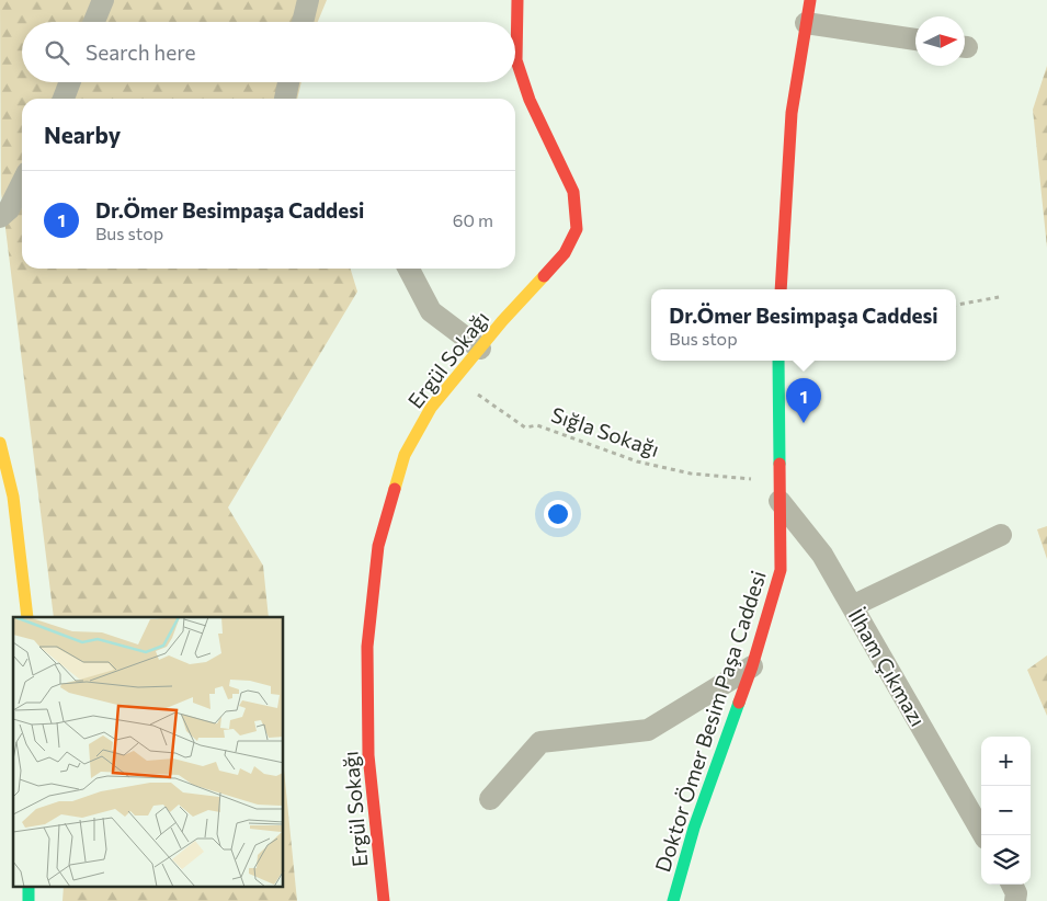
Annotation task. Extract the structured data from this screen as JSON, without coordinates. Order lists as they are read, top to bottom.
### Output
{
  "streets": {
    "street": ["Ergül Sokağı", "İlham Çıkmazı", "Doktor Ömer Besim Paşa Caddesi"],
    "path": ["Sığla Sokağı"]
  },
  "crossings": [
    ["Ergül Sokağı", "Sığla Sokağı"],
    ["Sığla Sokağı", "İlham Çıkmazı"],
    ["Sığla Sokağı", "Doktor Ömer Besim Paşa Caddesi"],
    ["İlham Çıkmazı", "Doktor Ömer Besim Paşa Caddesi"]
  ],
  "north": "right",
  "page": {
    "search": "Search here",
    "heading": "Nearby",
    "list": [
      {
        "mark": "1",
        "name": "Dr.Ömer Besimpaşa Caddesi",
        "note": "Bus stop",
        "value": "60 m"
      }
    ],
    "popup": ["Dr.Ömer Besimpaşa Caddesi", "Bus stop"],
    "pins": "1",
    "map_buttons": ["+", "−"]
  }
}
